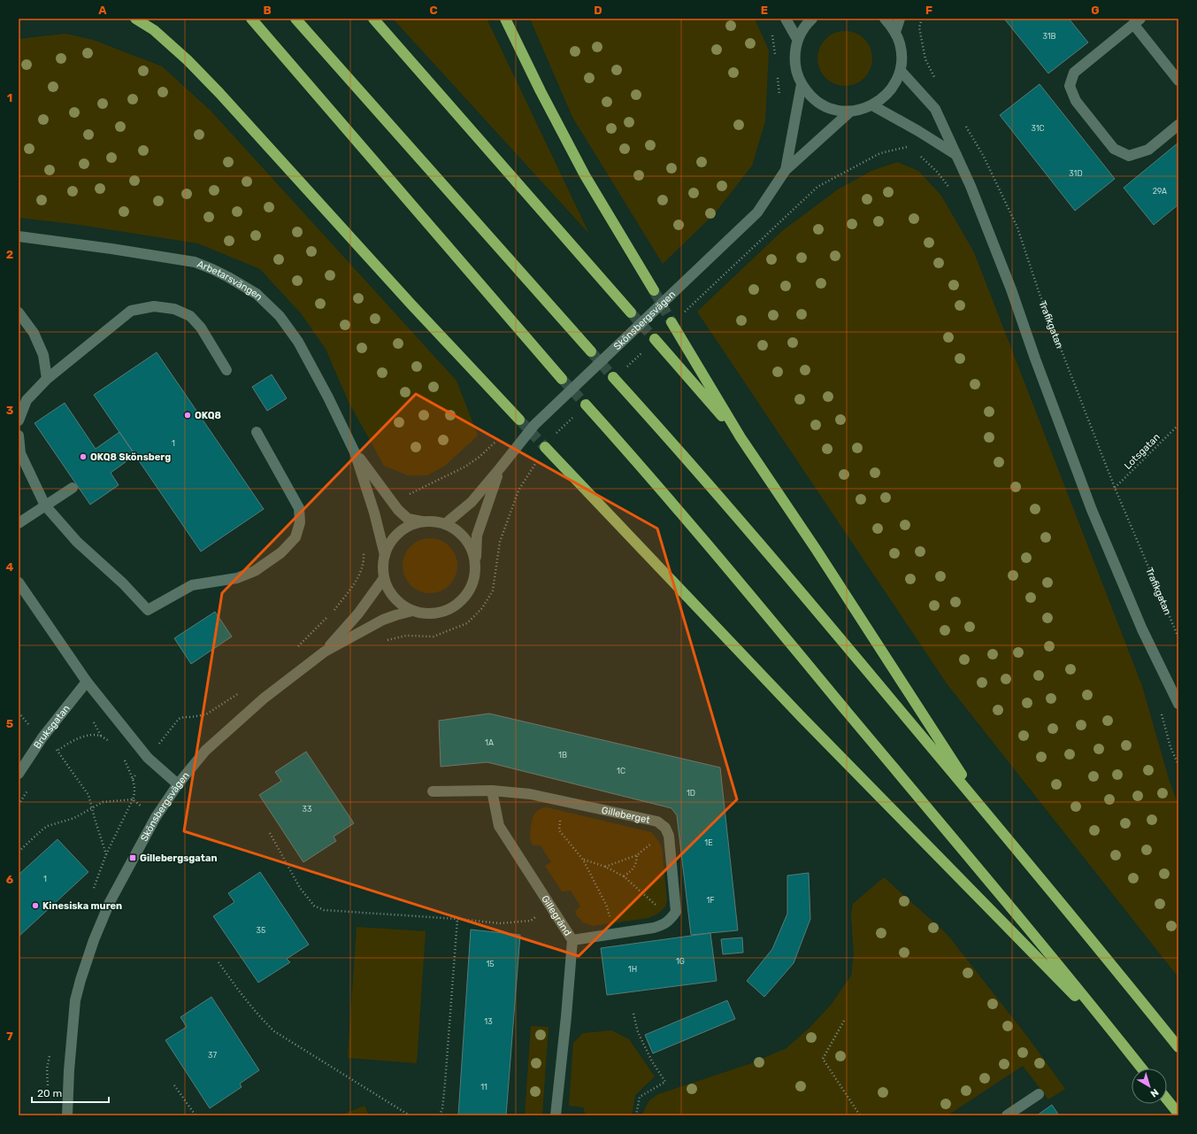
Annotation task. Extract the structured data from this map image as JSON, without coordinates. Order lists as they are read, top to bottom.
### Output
{
  "streets": {
    "main road": [
      "Arbetarsvängen",
      "Skönsbergsvägen",
      "Bruksgatan",
      "Gilleberget",
      "Gillegränd"
    ],
    "path": ["Trafikgatan", "Lotsgatan"]
  },
  "crossings": [
    ["Arbetarsvängen", "Skönsbergsvägen"],
    ["Trafikgatan", "Lotsgatan"],
    ["Gilleberget", "Gillegränd"]
  ],
  "places": {
    "other": ["OKQ8", "OKQ8 Skönsberg", "Kinesiska muren"],
    "transit": ["Gillebergsgatan"]
  },
  "house_numbers": [
    "31B",
    "31C",
    "31D",
    "29A",
    "1",
    "1A",
    "1B",
    "1C",
    "1D",
    "33",
    "1E",
    "1",
    "1F",
    "35",
    "1G",
    "15",
    "1H",
    "13",
    "37",
    "11"
  ],
  "scale_bar": "20 m",
  "north": "bottom right",
  "grid": {
    "columns": [
      "A",
      "B",
      "C",
      "D",
      "E",
      "F",
      "G"
    ],
    "rows": [
      "1",
      "2",
      "3",
      "4",
      "5",
      "6",
      "7"
    ]
  }
}
